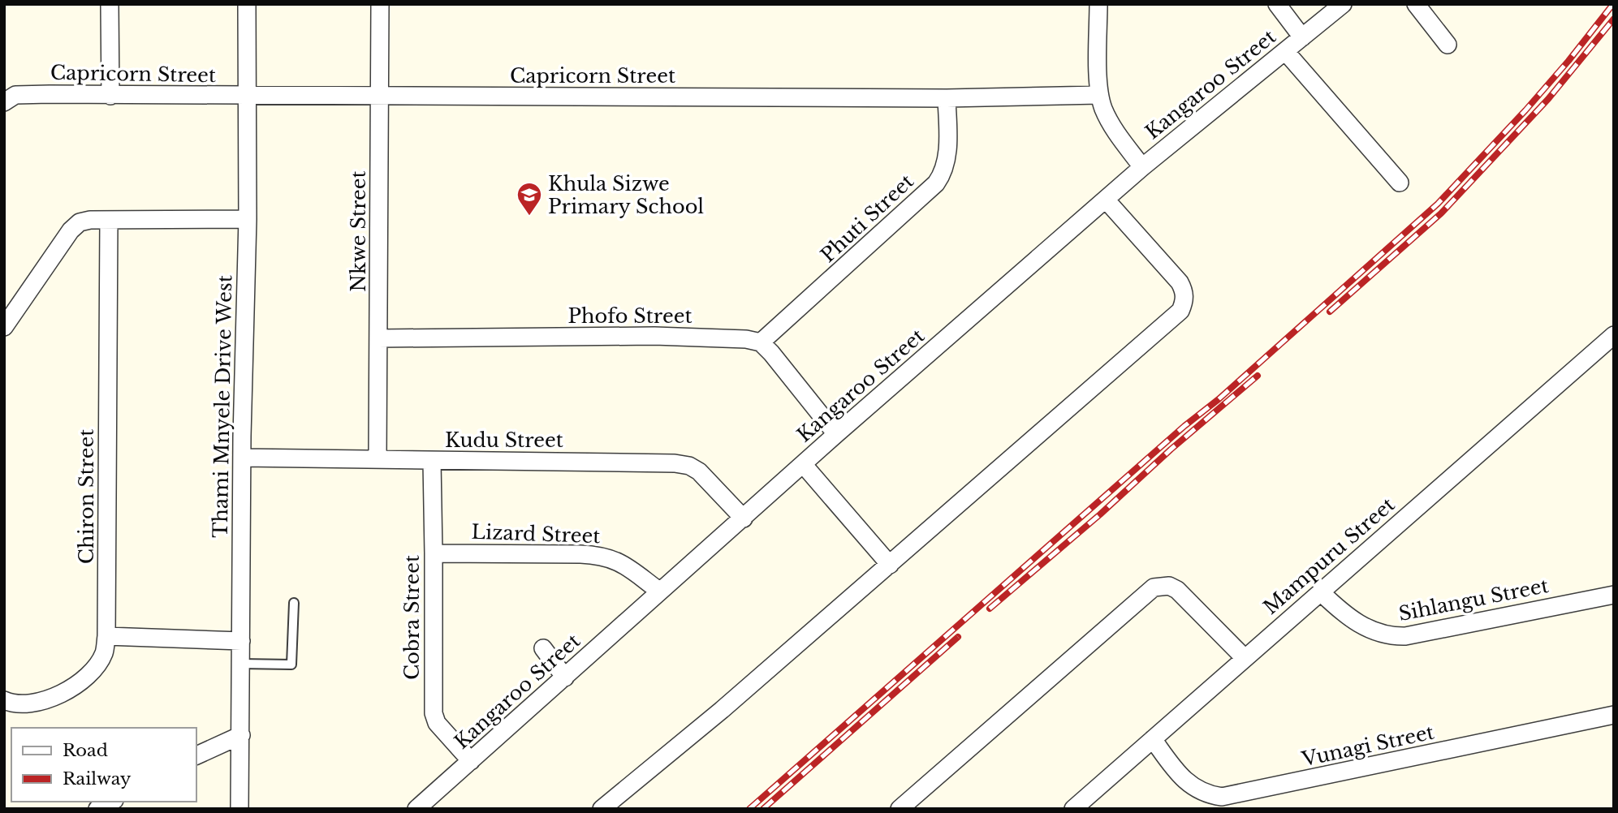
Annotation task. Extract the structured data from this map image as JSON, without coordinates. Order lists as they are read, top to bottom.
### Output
{
  "streets": {
    "street": [
      "Capricorn Street",
      "Kangaroo Street",
      "Phuti Street",
      "Nkwe Street",
      "Phofo Street",
      "Thami Mnyele Drive West",
      "Kudu Street",
      "Chiron Street",
      "Lizard Street",
      "Mampuru Street",
      "Sihlangu Street",
      "Cobra Street",
      "Vunagi Street"
    ]
  },
  "crossings": [
    ["Capricorn Street", "Phuti Street"],
    ["Capricorn Street", "Nkwe Street"],
    ["Capricorn Street", "Thami Mnyele Drive West"],
    ["Kangaroo Street", "Kudu Street"],
    ["Kangaroo Street", "Lizard Street"],
    ["Kangaroo Street", "Cobra Street"],
    ["Phuti Street", "Phofo Street"],
    ["Nkwe Street", "Phofo Street"],
    ["Nkwe Street", "Kudu Street"],
    ["Thami Mnyele Drive West", "Kudu Street"],
    ["Kudu Street", "Cobra Street"],
    ["Lizard Street", "Cobra Street"],
    ["Mampuru Street", "Sihlangu Street"],
    ["Mampuru Street", "Vunagi Street"]
  ],
  "places": {
    "school or university": ["Khula Sizwe Primary School"]
  },
  "legend": ["Road", "Railway"]
}
